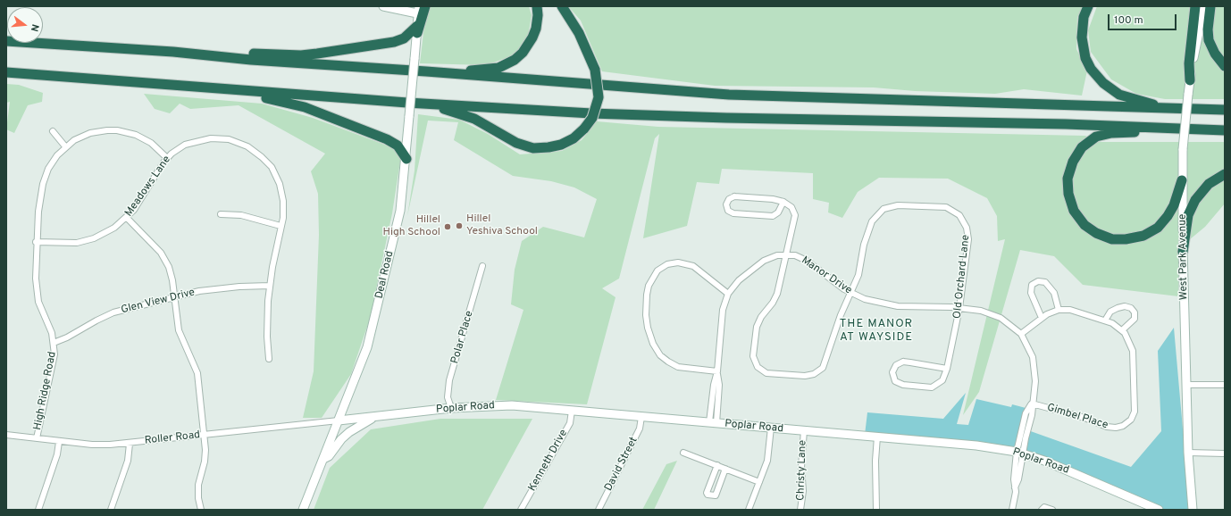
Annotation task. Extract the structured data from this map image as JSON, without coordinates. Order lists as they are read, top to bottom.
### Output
{
  "streets": {
    "street": [
      "Meadows Lane",
      "West Park Avenue",
      "Deal Road",
      "Manor Drive",
      "Old Orchard Lane",
      "Glen View Drive",
      "Polar Place",
      "High Ridge Road",
      "Poplar Road",
      "Gimbel Place",
      "Roller Road",
      "Kenneth Drive",
      "David Street",
      "Christy Lane"
    ]
  },
  "crossings": [
    ["Meadows Lane", "Glen View Drive"],
    ["Meadows Lane", "High Ridge Road"],
    ["Deal Road", "Poplar Road"],
    ["Deal Road", "Roller Road"],
    ["Manor Drive", "Old Orchard Lane"],
    ["Manor Drive", "Poplar Road"],
    ["Manor Drive", "Gimbel Place"],
    ["Glen View Drive", "High Ridge Road"],
    ["Polar Place", "Poplar Road"],
    ["High Ridge Road", "Roller Road"],
    ["Poplar Road", "Roller Road"],
    ["Poplar Road", "Kenneth Drive"],
    ["Poplar Road", "David Street"],
    ["Poplar Road", "Christy Lane"]
  ],
  "districts": ["THE MANOR AT WAYSIDE"],
  "places": ["Hillel Yeshiva School", "Hillel High School"],
  "scale_bar": "100 m",
  "north": "right"
}
